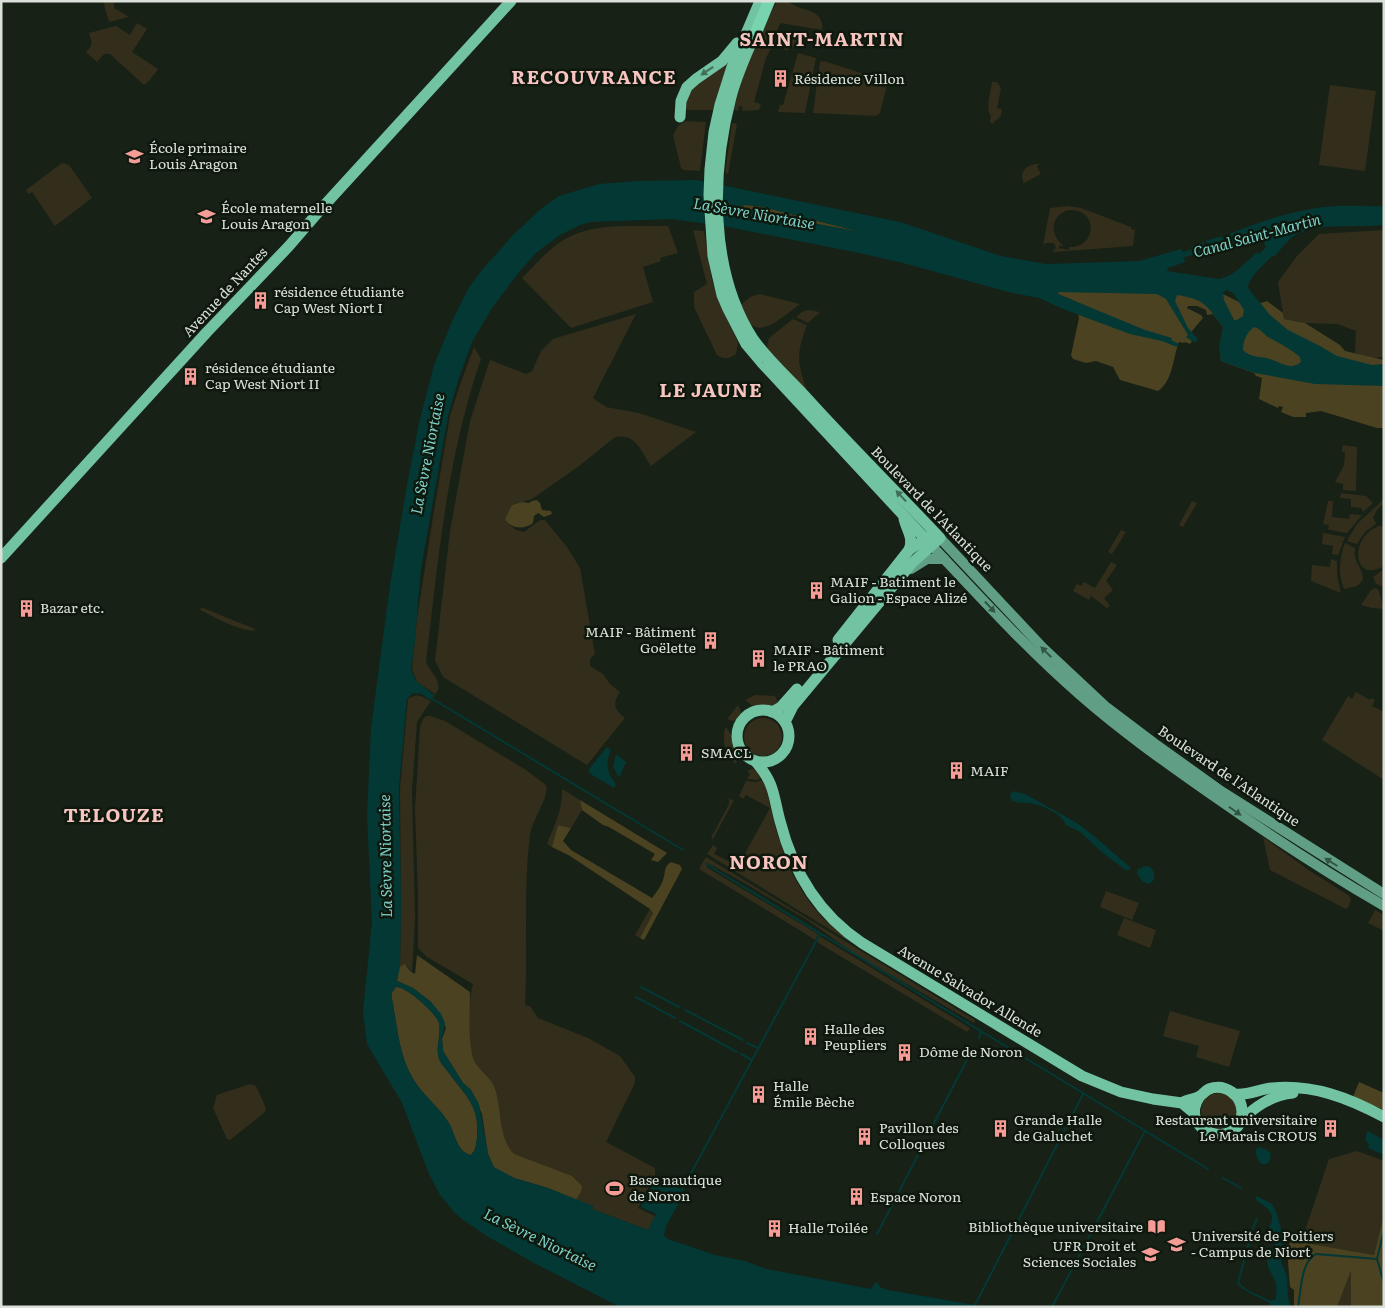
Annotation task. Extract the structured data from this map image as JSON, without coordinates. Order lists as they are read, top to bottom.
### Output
{
  "streets": {
    "highway": ["Boulevard de l'Atlantique"],
    "main road": ["Avenue de Nantes", "Avenue Salvador Allende"]
  },
  "districts": [
    "SAINT-MARTIN",
    "RECOUVRANCE",
    "LE JAUNE",
    "TELOUZE",
    "NORON"
  ],
  "water": ["La Sèvre Niortaise", "Canal Saint-Martin"],
  "places": {
    "building": [
      "Résidence Villon",
      "résidence étudiante Cap West Niort I",
      "résidence étudiante Cap West Niort II",
      "MAIF - Batiment le Galion - Espace Alizé",
      "Bazar etc.",
      "MAIF - Bâtiment Goëlette",
      "MAIF - Bâtiment le PRAO",
      "SMACL",
      "MAIF",
      "Halle des Peupliers",
      "Dôme de Noron",
      "Halle Émile Bèche",
      "Grande Halle de Galuchet",
      "Restaurant universitaire Le Marais CROUS",
      "Pavillon des Colloques",
      "Espace Noron",
      "Halle Toilée"
    ],
    "school or university": [
      "École primaire Louis Aragon",
      "École maternelle Louis Aragon",
      "Université de Poitiers - Campus de Niort",
      "UFR Droit et Sciences Sociales"
    ],
    "sports": ["Base nautique de Noron"],
    "library": ["Bibliothèque universitaire"]
  }
}
